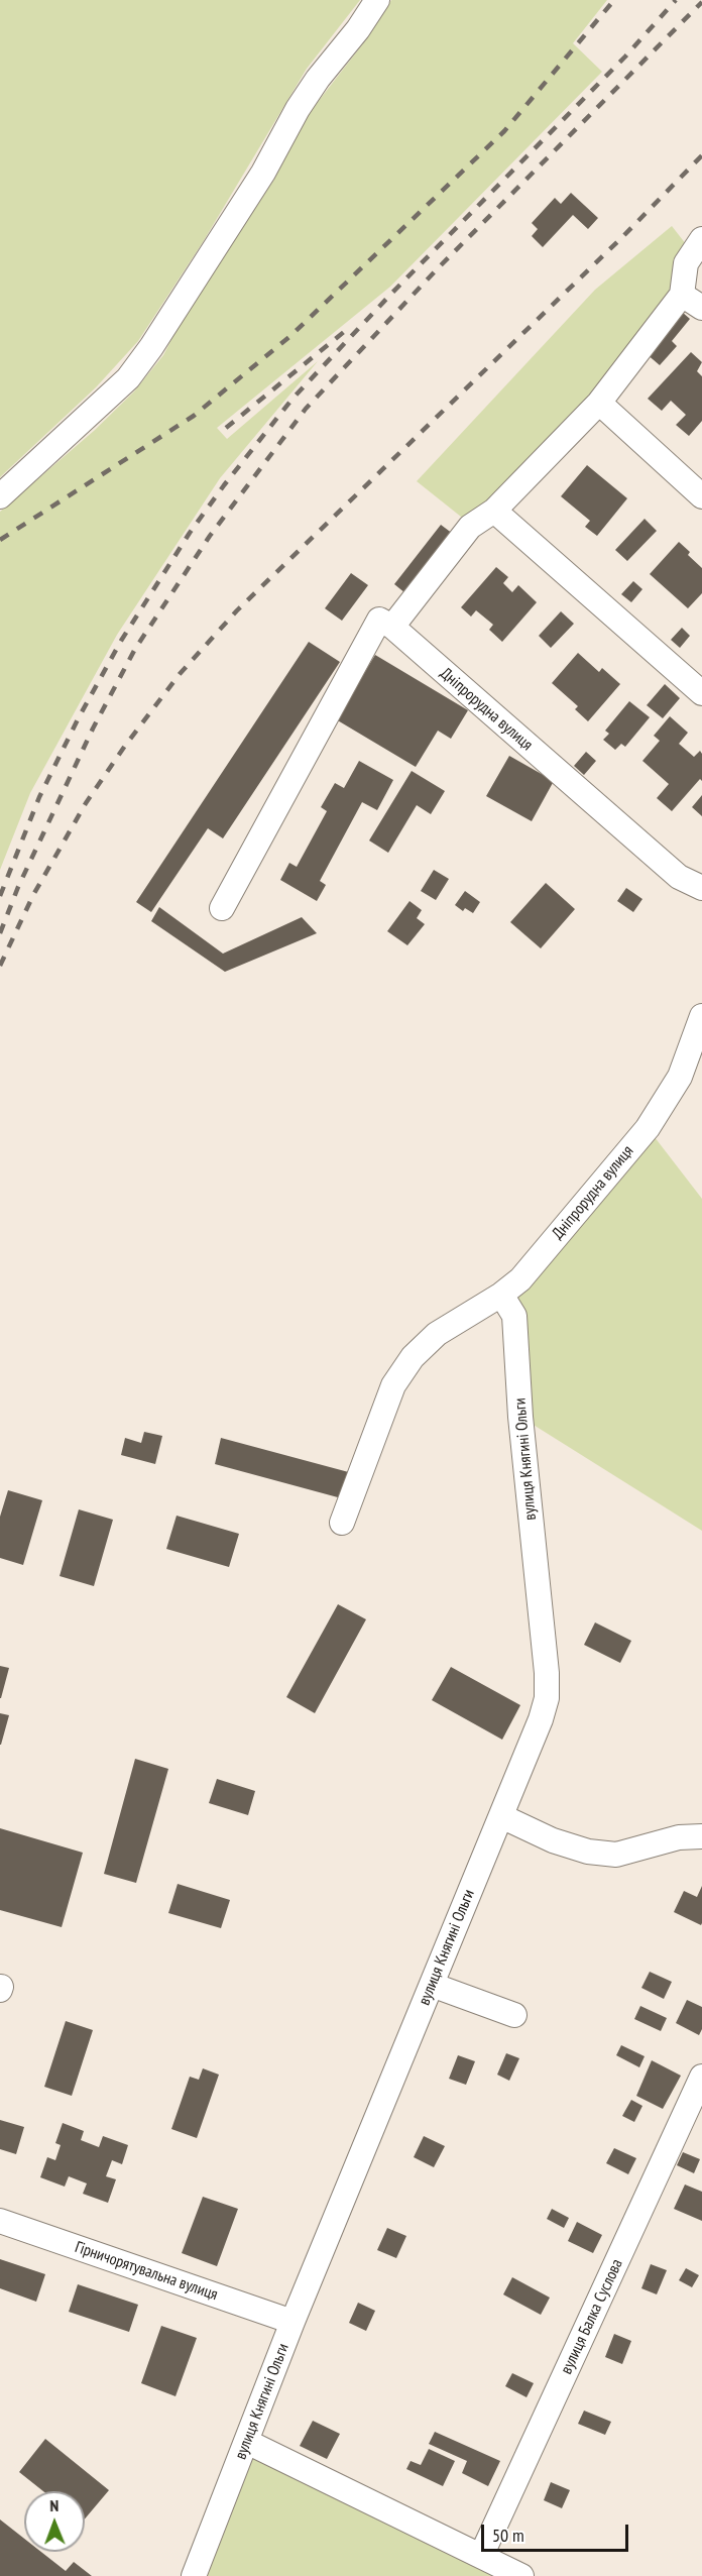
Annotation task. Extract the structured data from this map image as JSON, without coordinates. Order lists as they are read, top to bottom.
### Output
{
  "streets": {
    "street": [
      "Дніпрорудна вулиця",
      "вулиця Княгині Ольги",
      "Гірничорятувальна вулиця",
      "вулиця Балка Суслова"
    ]
  },
  "crossings": [
    ["Дніпрорудна вулиця", "вулиця Княгині Ольги"],
    ["вулиця Княгині Ольги", "Гірничорятувальна вулиця"]
  ],
  "scale_bar": "50 m",
  "north": "top"
}
